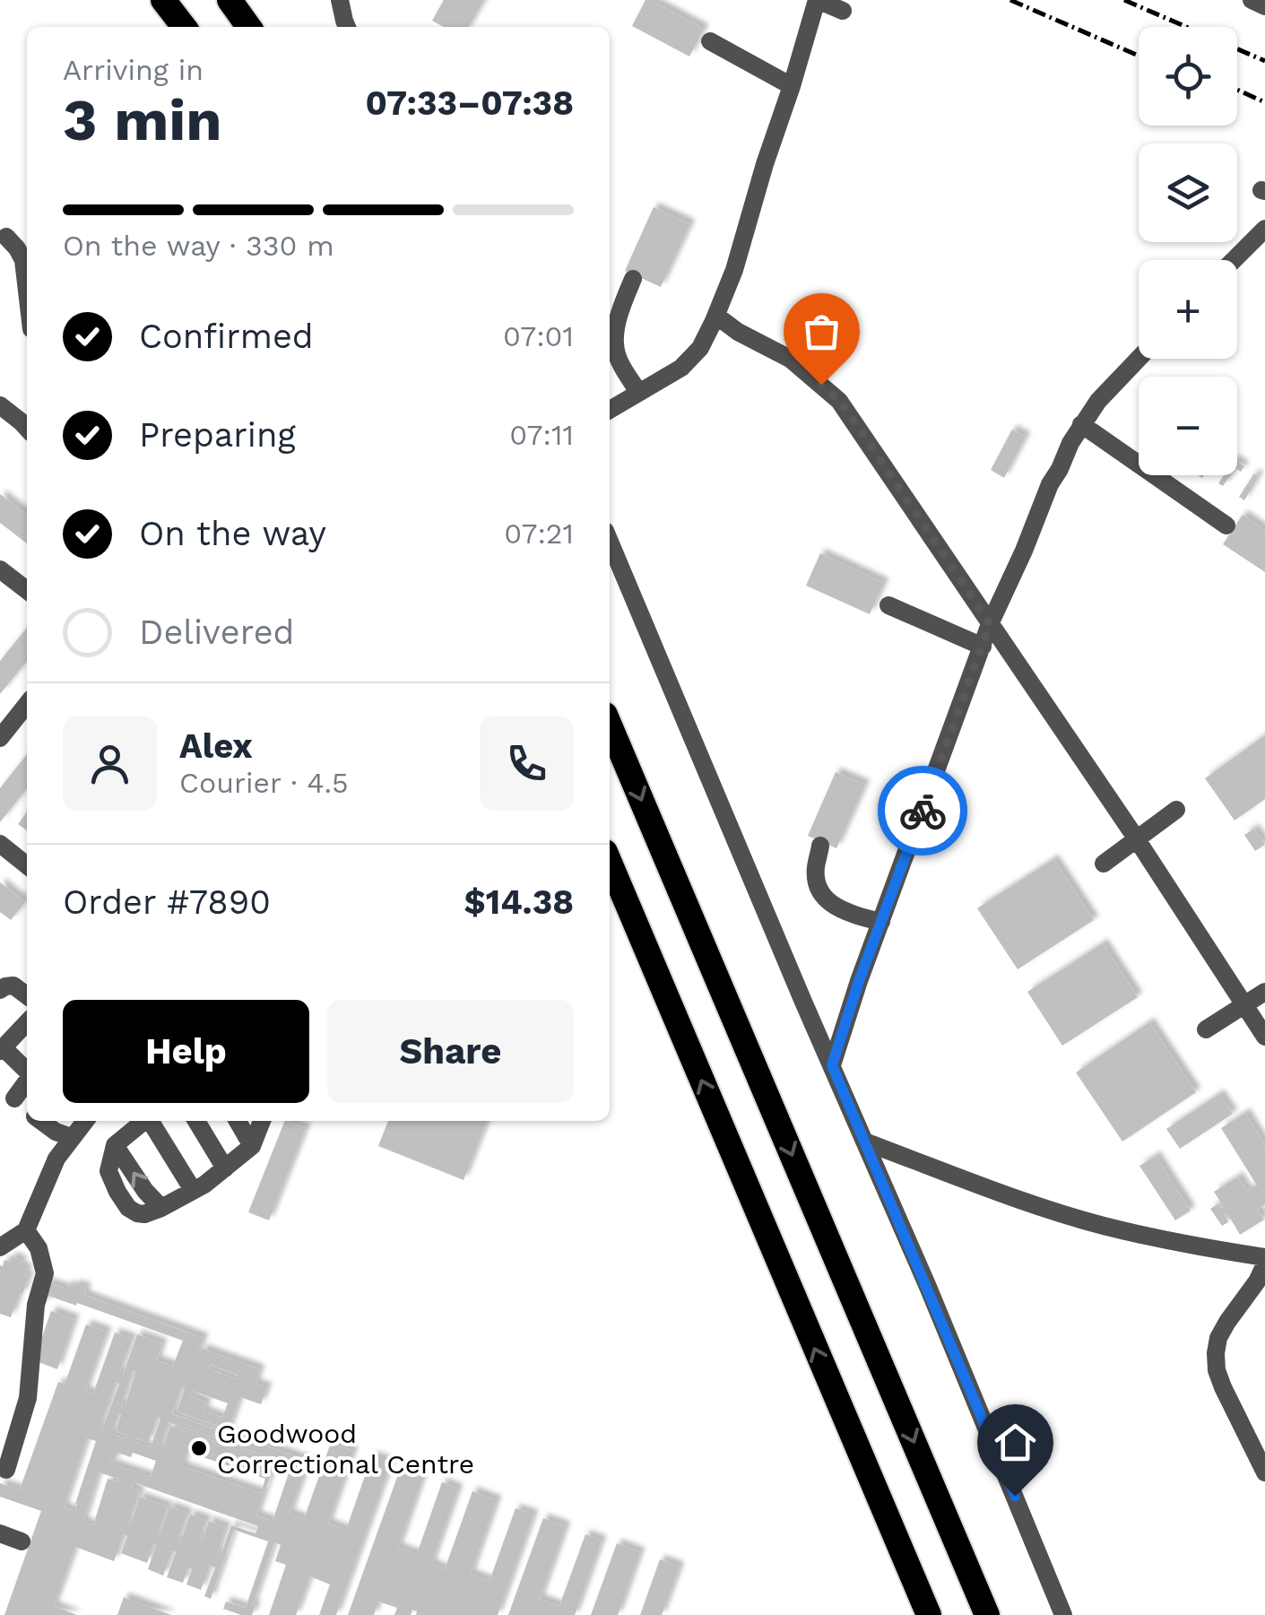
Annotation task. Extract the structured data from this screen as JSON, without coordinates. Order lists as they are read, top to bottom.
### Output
{
  "places": ["Goodwood Correctional Centre"],
  "page": {
    "map_buttons": ["+", "−"],
    "heading": ["3 min", "Arriving in", "07:33–07:38"],
    "panel": [
      "Alex",
      "Courier · 4.5",
      "Order #7890",
      "$14.38"
    ],
    "bar": "On the way · 330 m",
    "list": [
      ["Confirmed", "07:01"],
      ["Preparing", "07:11"],
      ["On the way", "07:21"],
      "Delivered"
    ],
    "buttons": ["Help", "Share"]
  }
}
